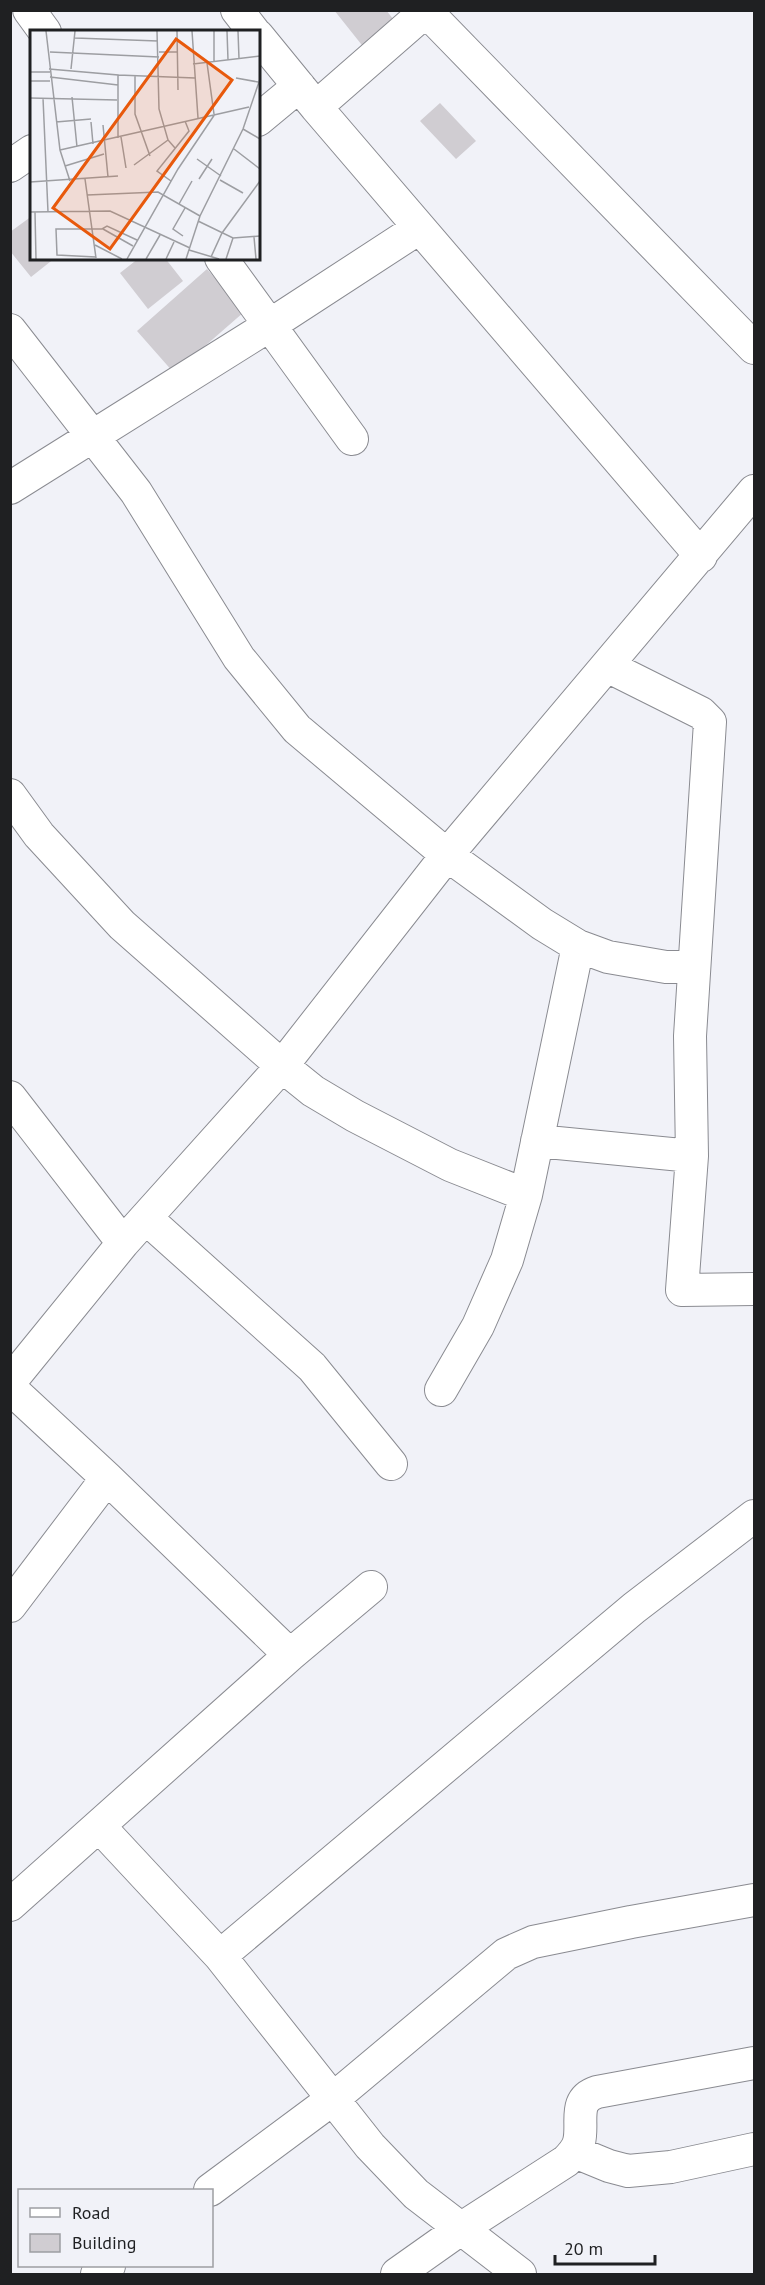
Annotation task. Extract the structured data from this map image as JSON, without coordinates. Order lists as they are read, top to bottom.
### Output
{
  "legend": ["Road", "Building"],
  "scale_bar": "20 m"
}
